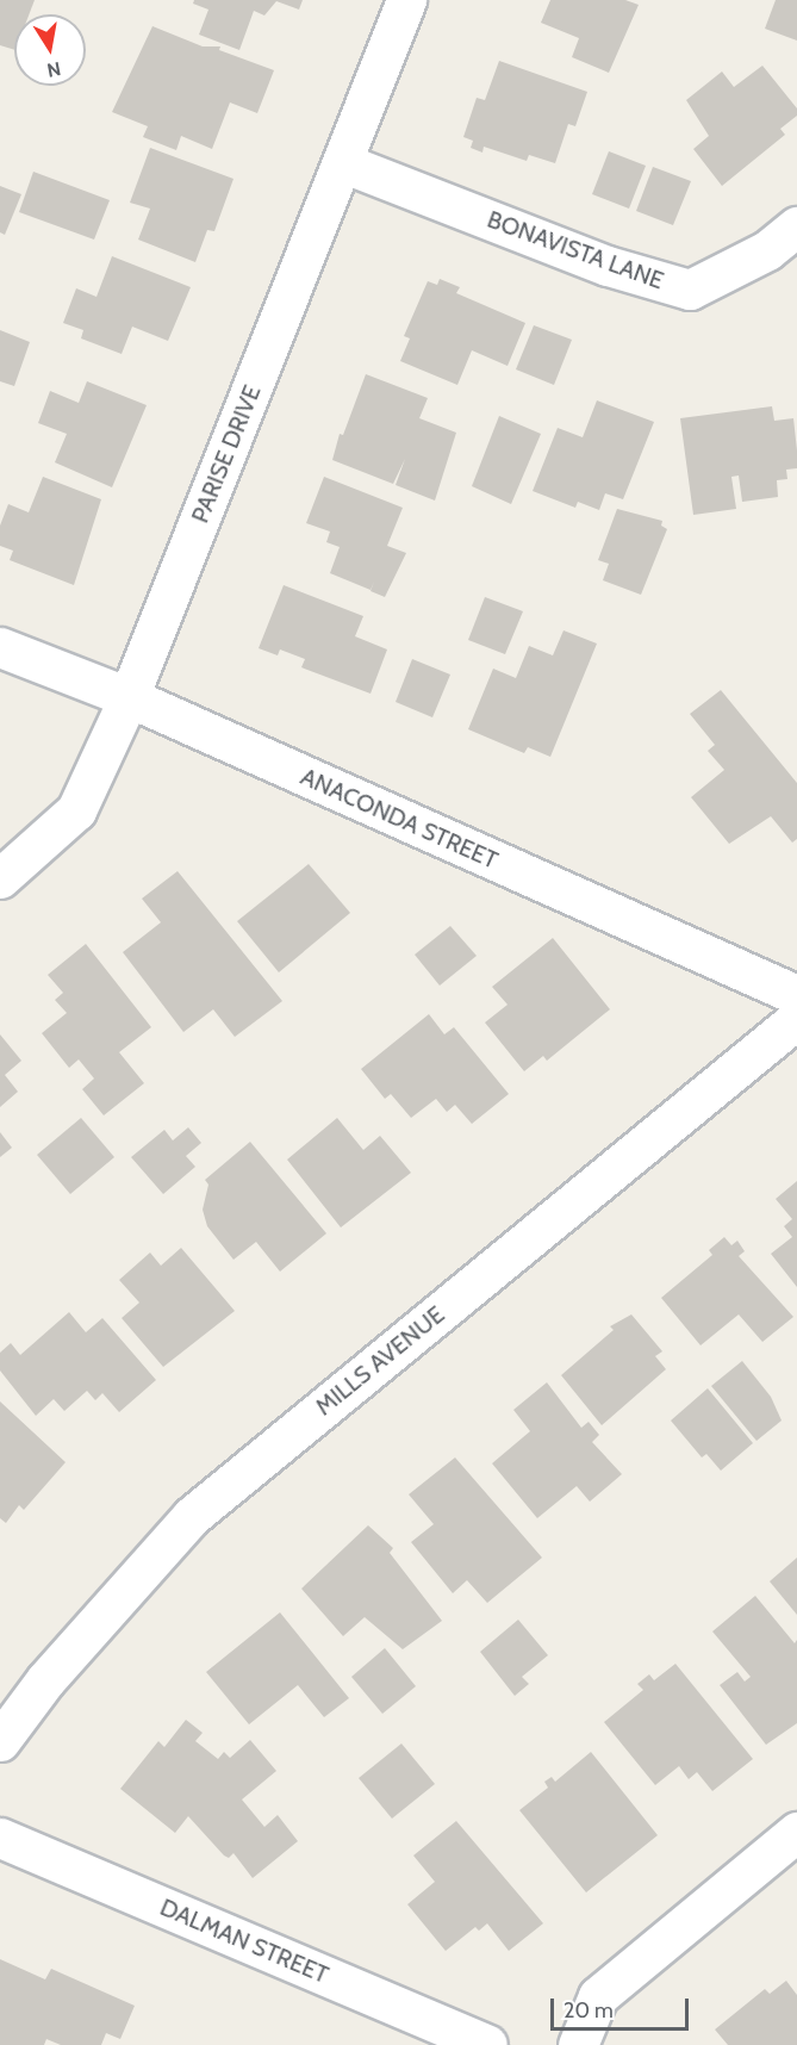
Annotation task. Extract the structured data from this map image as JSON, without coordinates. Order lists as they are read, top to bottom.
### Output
{
  "streets": {
    "street": [
      "BONAVISTA LANE",
      "PARISE DRIVE",
      "ANACONDA STREET",
      "MILLS AVENUE",
      "DALMAN STREET"
    ]
  },
  "crossings": [
    ["BONAVISTA LANE", "PARISE DRIVE"],
    ["PARISE DRIVE", "ANACONDA STREET"]
  ],
  "scale_bar": "20 m",
  "north": "bottom"
}
